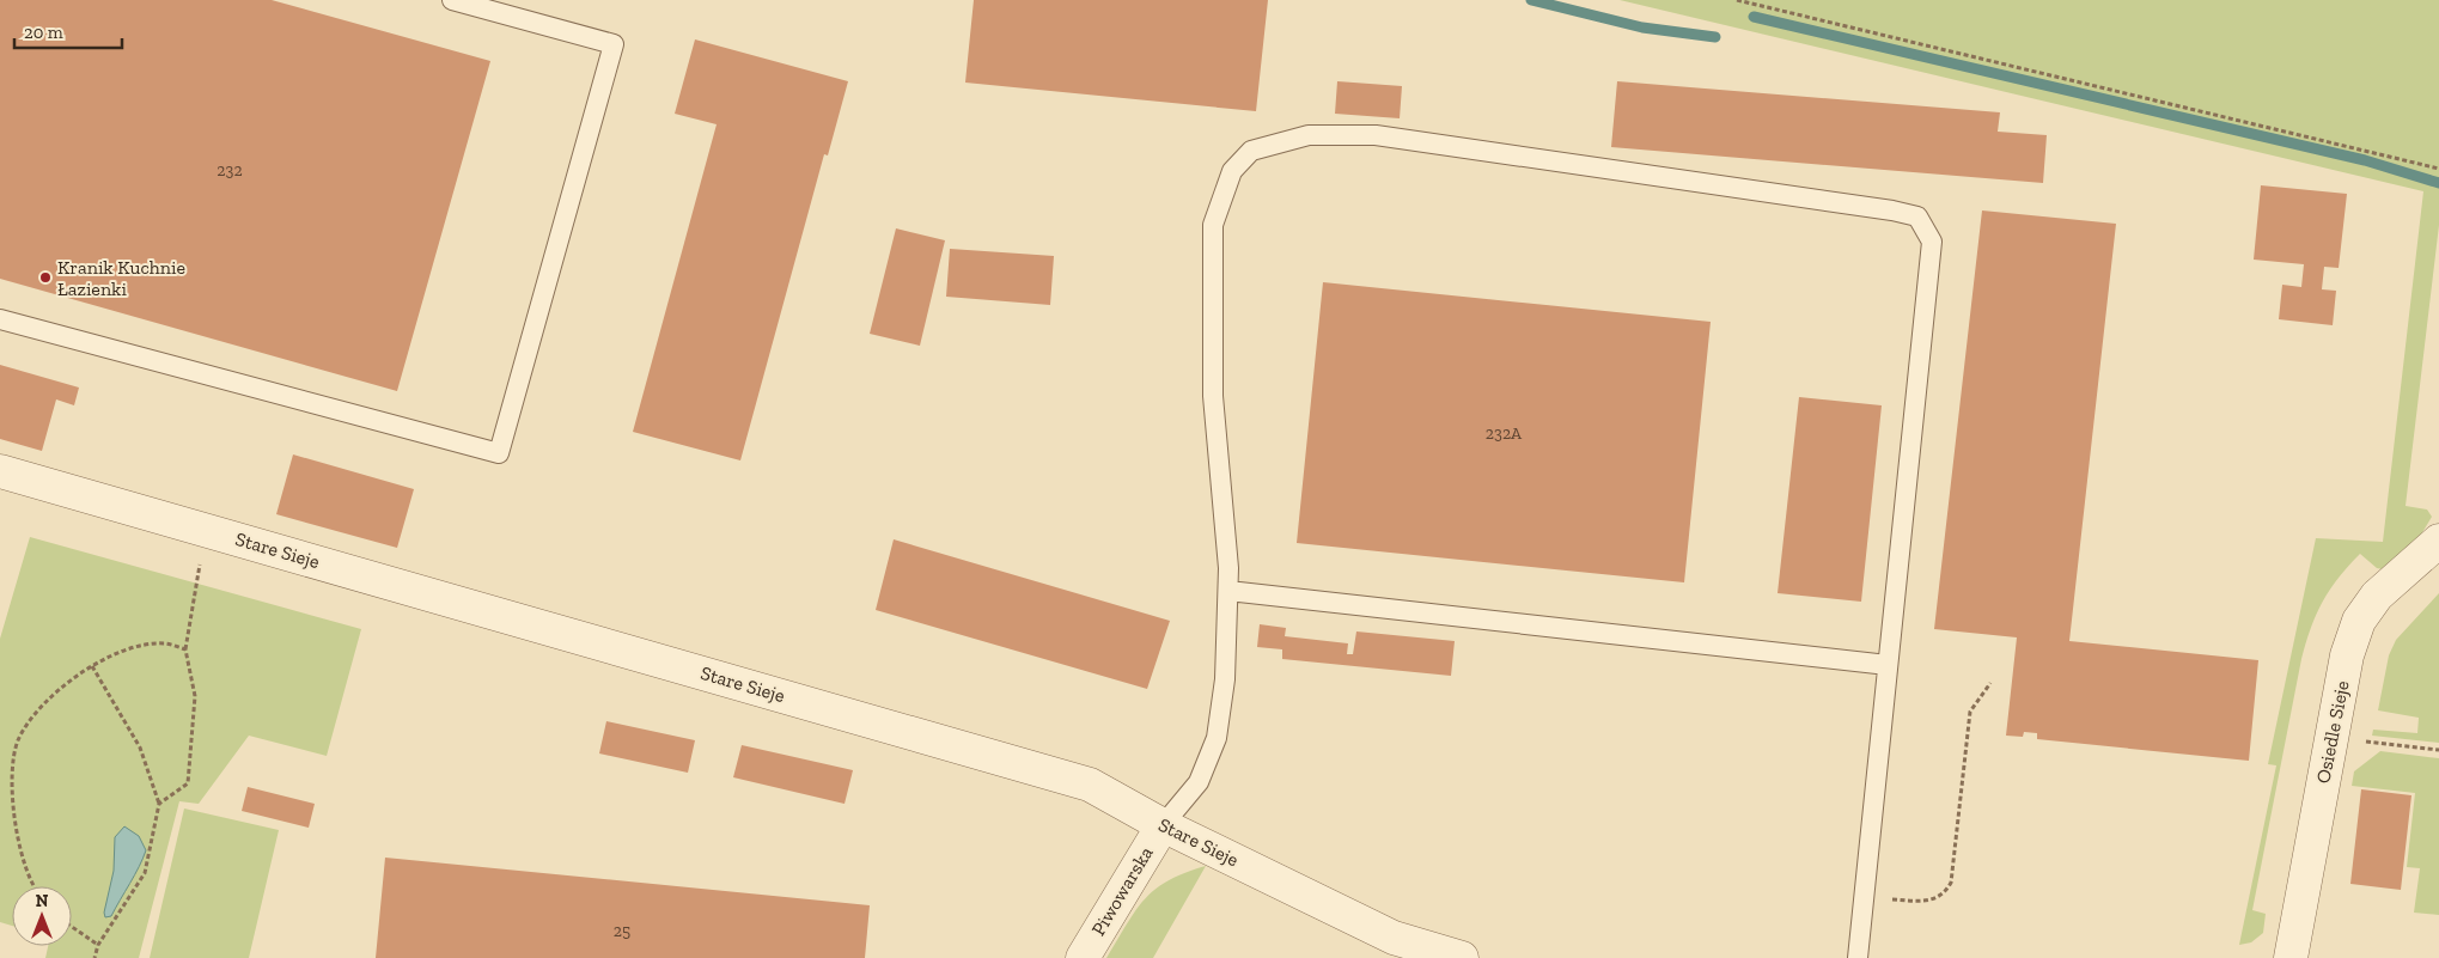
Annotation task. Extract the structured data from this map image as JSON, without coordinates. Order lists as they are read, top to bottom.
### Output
{
  "streets": {
    "street": ["Stare Sieje", "Osiedle Sieje", "Piwowarska"]
  },
  "crossings": [
    ["Stare Sieje", "Piwowarska"]
  ],
  "places": ["Kranik Kuchnie Łazienki"],
  "house_numbers": ["232", "232A", "25"],
  "scale_bar": "20 m",
  "north": "top"
}
